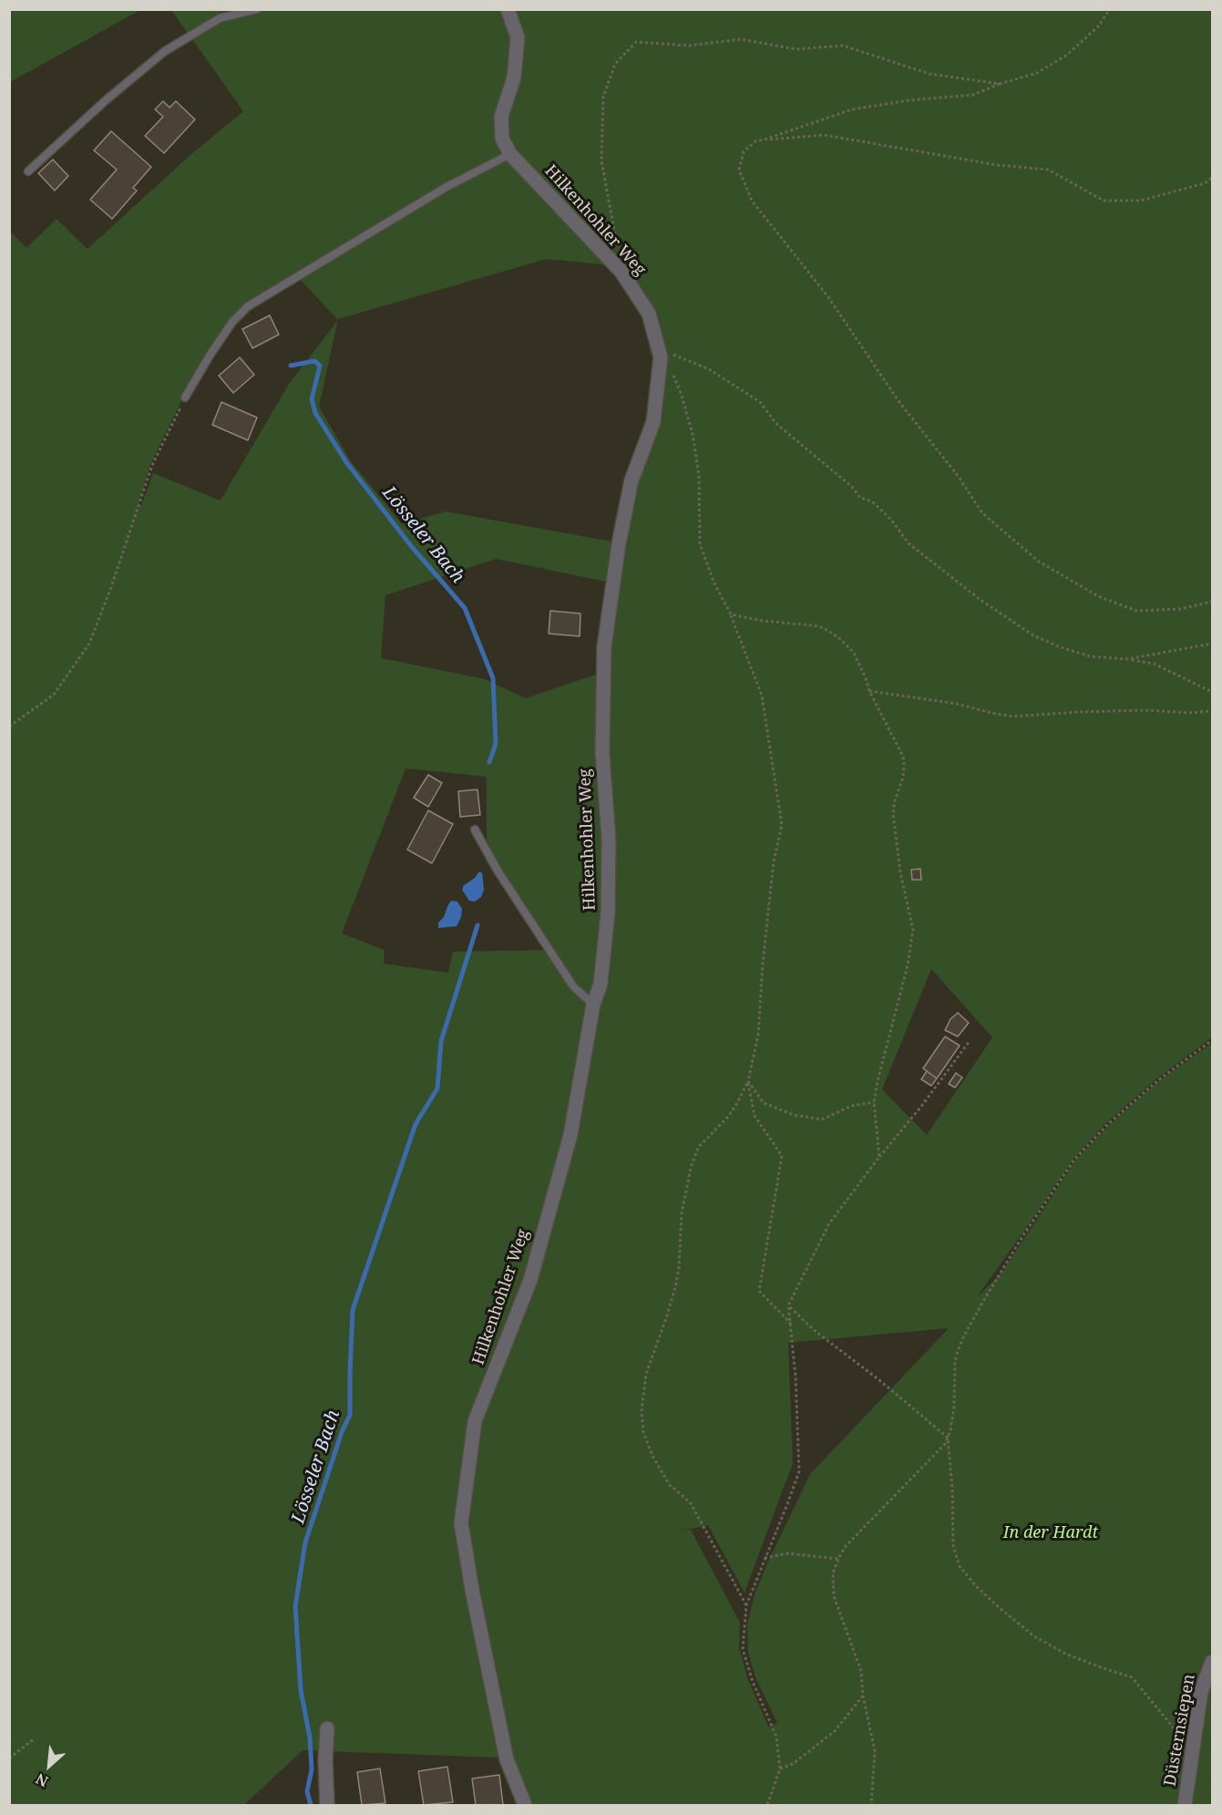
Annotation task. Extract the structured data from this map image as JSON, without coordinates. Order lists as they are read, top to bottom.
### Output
{
  "streets": {
    "street": ["Hilkenhohler Weg", "Düsternsiepen"]
  },
  "water": ["Lösseler Bach"],
  "parks": ["In der Hardt"],
  "north": "bottom left"
}
